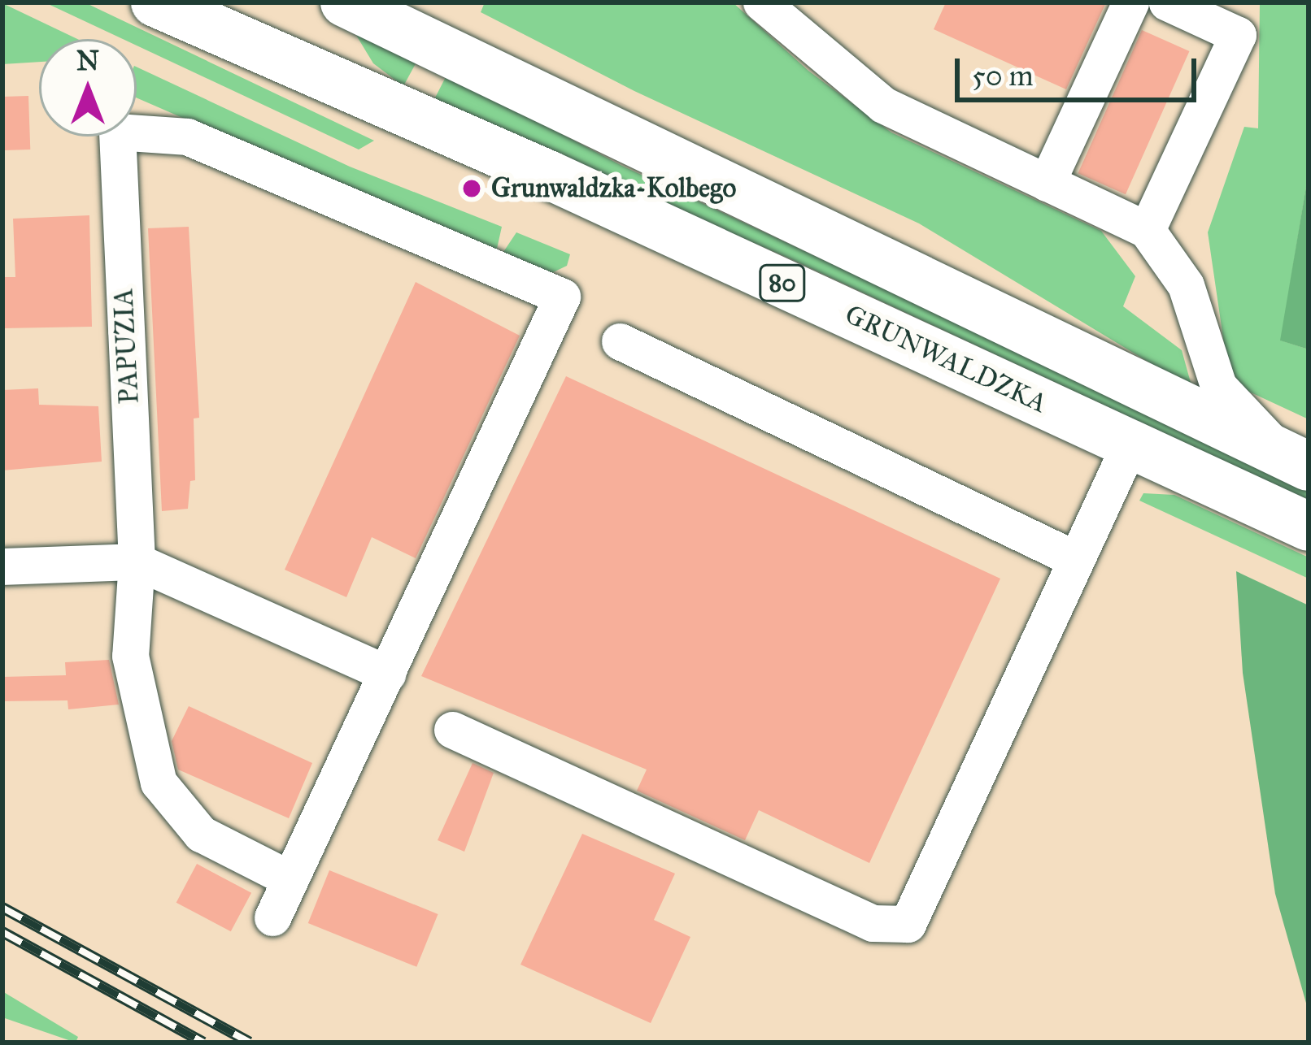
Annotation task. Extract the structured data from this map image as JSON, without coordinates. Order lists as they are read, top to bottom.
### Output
{
  "streets": {
    "main road": ["80", "GRUNWALDZKA"],
    "street": ["PAPUZIA"]
  },
  "places": ["Grunwaldzka-Kolbego"],
  "scale_bar": "50 m",
  "north": "top"
}
